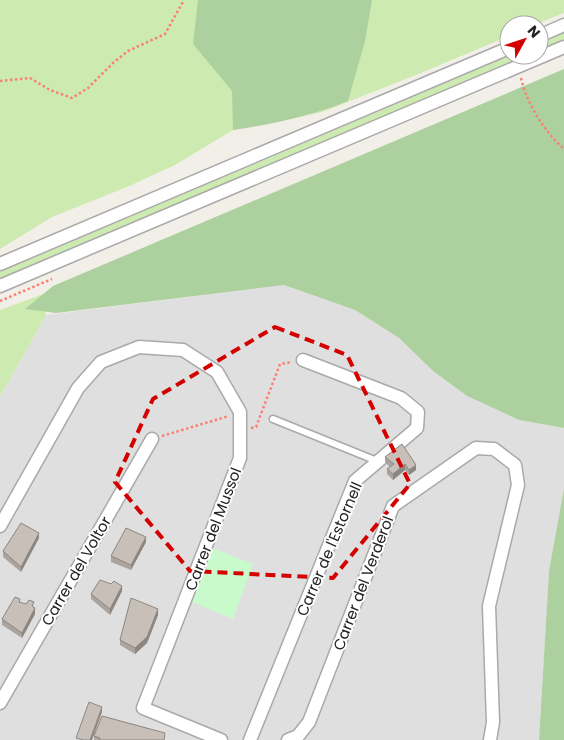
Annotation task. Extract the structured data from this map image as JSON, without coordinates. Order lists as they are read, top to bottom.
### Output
{
  "streets": {
    "street": [
      "Carrer del Mussol",
      "Carrer de l'Estornell",
      "Carrer del Voltor",
      "Carrer del Verderol"
    ]
  },
  "north": "top right"
}
